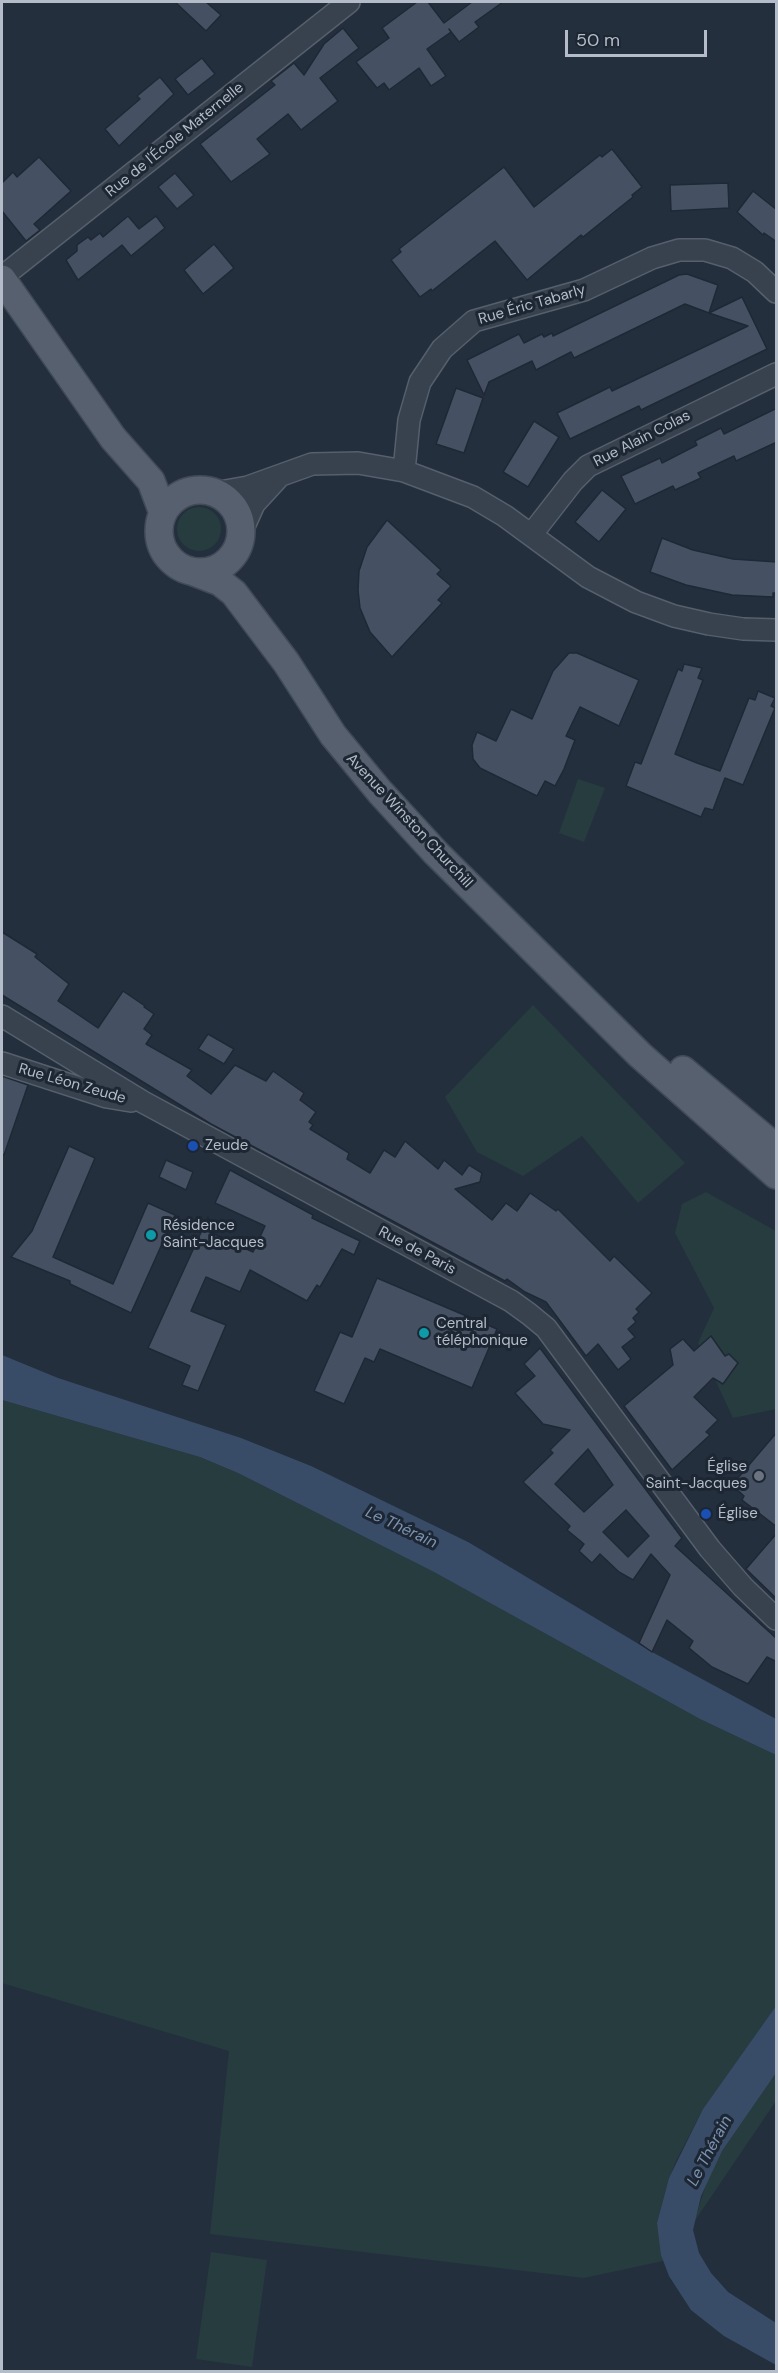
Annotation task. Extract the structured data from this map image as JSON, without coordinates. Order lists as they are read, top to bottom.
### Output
{
  "streets": {
    "main road": ["Avenue Winston Churchill"],
    "street": [
      "Rue de l'École Maternelle",
      "Rue Éric Tabarly",
      "Rue Alain Colas",
      "Rue Léon Zeude",
      "Rue de Paris"
    ]
  },
  "crossings": [
    ["Rue Léon Zeude", "Rue de Paris"]
  ],
  "water": ["Le Thérain"],
  "places": [
    "Zeude",
    "Résidence Saint-Jacques",
    "Central téléphonique",
    "Église Saint-Jacques",
    "Église"
  ],
  "scale_bar": "50 m"
}
